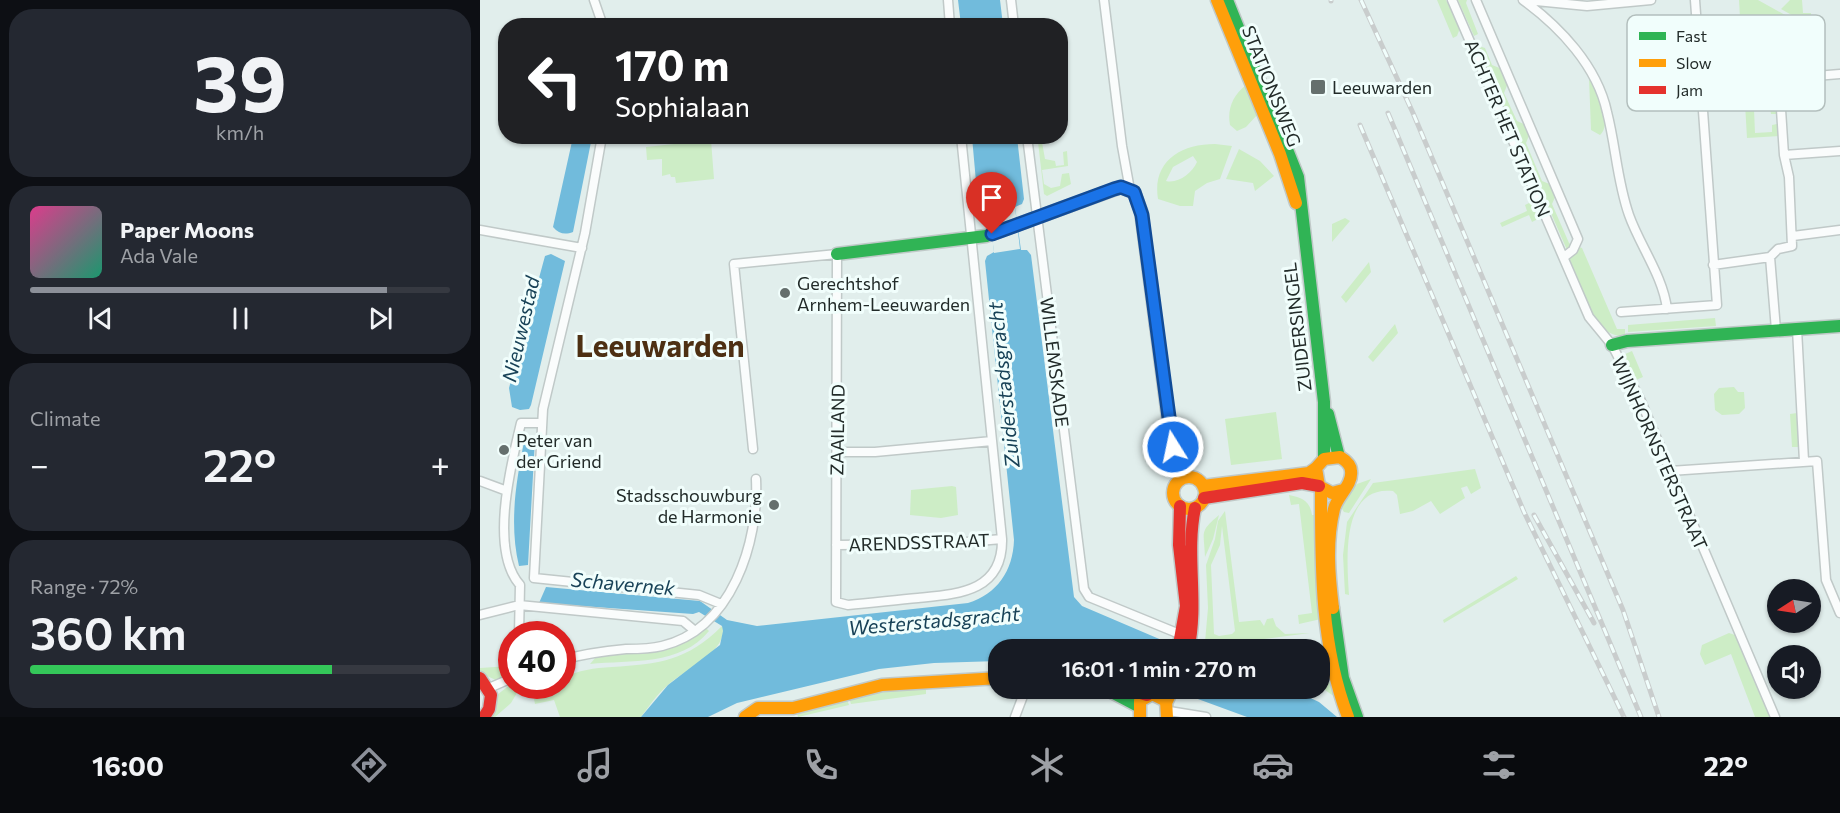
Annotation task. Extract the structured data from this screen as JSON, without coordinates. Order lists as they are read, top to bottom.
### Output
{
  "streets": {
    "main road": ["STATIONSWEG", "ZUIDERSINGEL"],
    "street": [
      "ACHTER HET STATION",
      "WILLEMSKADE",
      "ZAAILAND",
      "WIJNHORNSTERSTRAAT",
      "ARENDSSTRAAT"
    ]
  },
  "crossings": [
    ["STATIONSWEG", "ZUIDERSINGEL"],
    ["ACHTER HET STATION", "WIJNHORNSTERSTRAAT"],
    ["ZAAILAND", "ARENDSSTRAAT"]
  ],
  "districts": ["Leeuwarden"],
  "water": [
    "Nieuwestad",
    "Zuiderstadsgracht",
    "Schavernek",
    "Westerstadsgracht"
  ],
  "places": {
    "transit": ["Leeuwarden"],
    "other": ["Gerechtshof Arnhem-Leeuwarden", "Peter van der Griend", "Stadsschouwburg de Harmonie"]
  },
  "legend": ["Fast", "Slow", "Jam"],
  "north": "left",
  "page": {
    "tile": [
      ["39", "km/h"],
      "Climate",
      ["Range · 72%", "360 km"]
    ],
    "turn": ["170 m", "Sophialaan"],
    "song": ["Paper Moons", "Ada Vale"],
    "heat": ["−", "22°", "+"],
    "limit": "40",
    "trip": "16:01 · 1 min · 270 m",
    "tabs": ["16:00", "22°"]
  }
}
